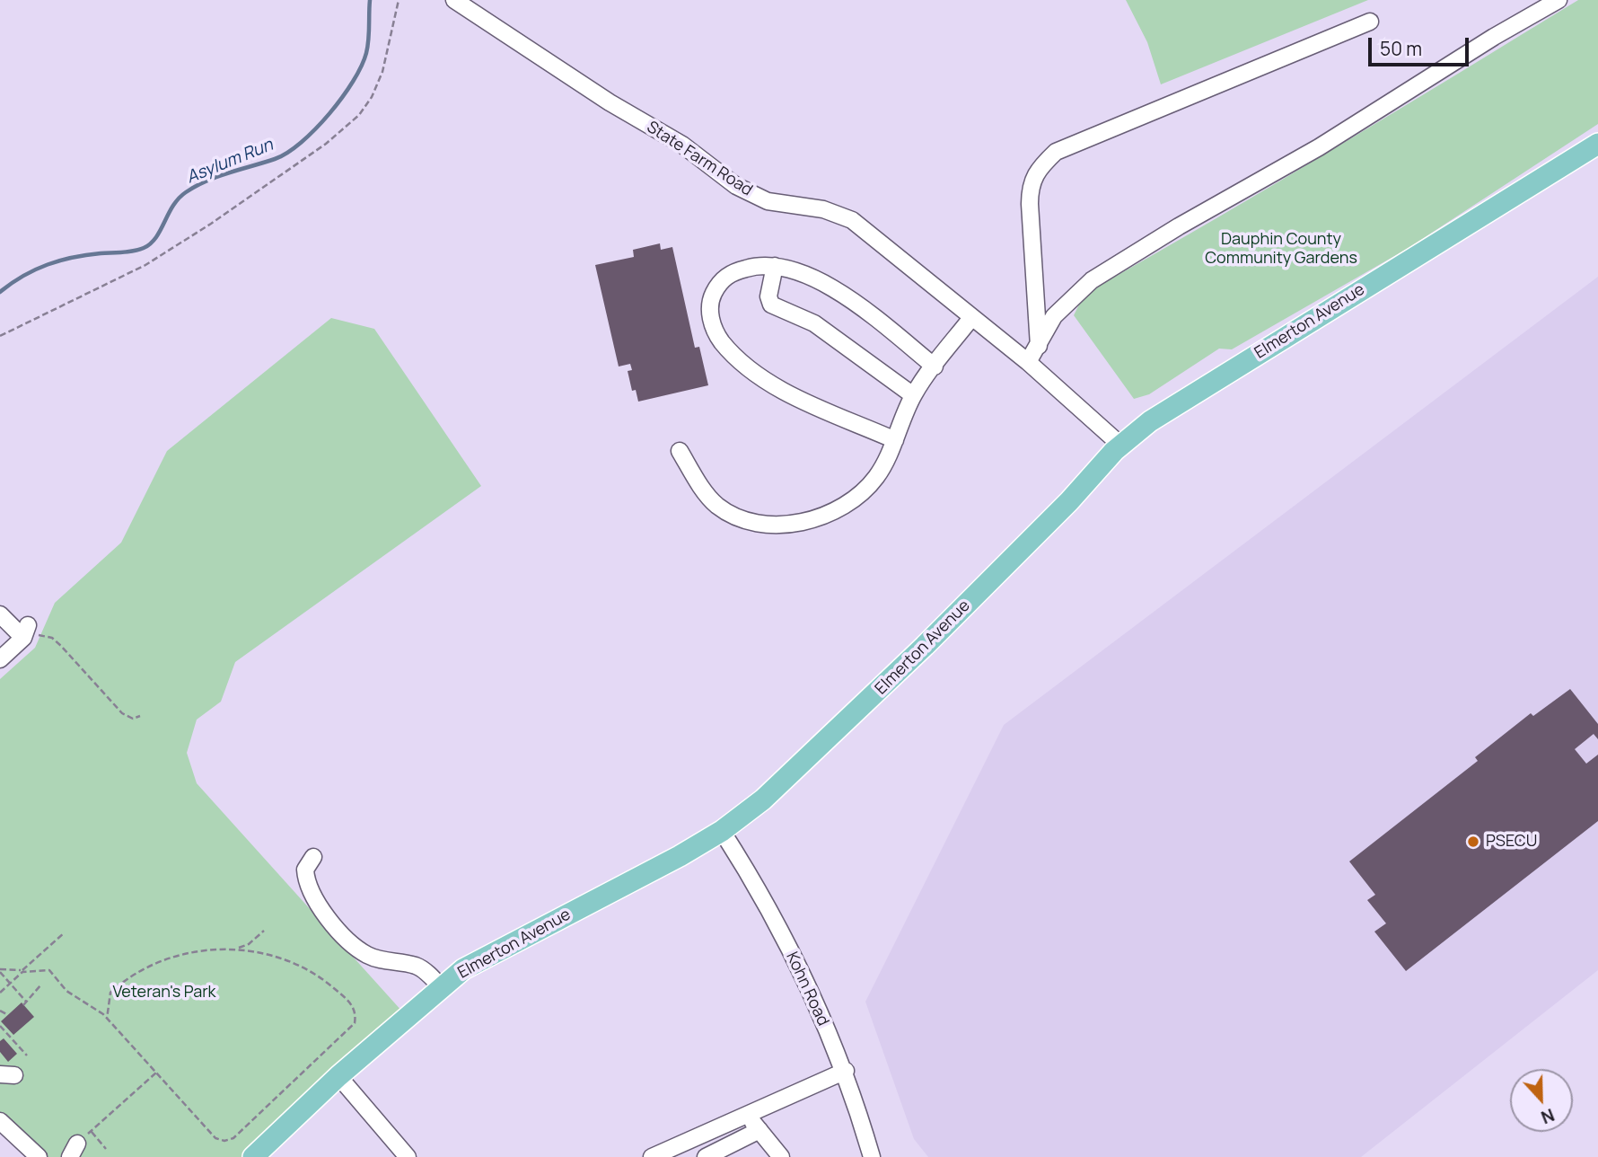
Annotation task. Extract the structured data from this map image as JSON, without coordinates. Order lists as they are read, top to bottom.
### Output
{
  "streets": {
    "main road": ["Elmerton Avenue"],
    "street": ["State Farm Road", "Kohn Road"]
  },
  "crossings": [
    ["State Farm Road", "Elmerton Avenue"],
    ["Elmerton Avenue", "Kohn Road"]
  ],
  "water": ["Asylum Run"],
  "parks": ["Dauphin County Community Gardens", "Veteran's Park"],
  "places": ["PSECU"],
  "scale_bar": "50 m",
  "north": "bottom"
}
